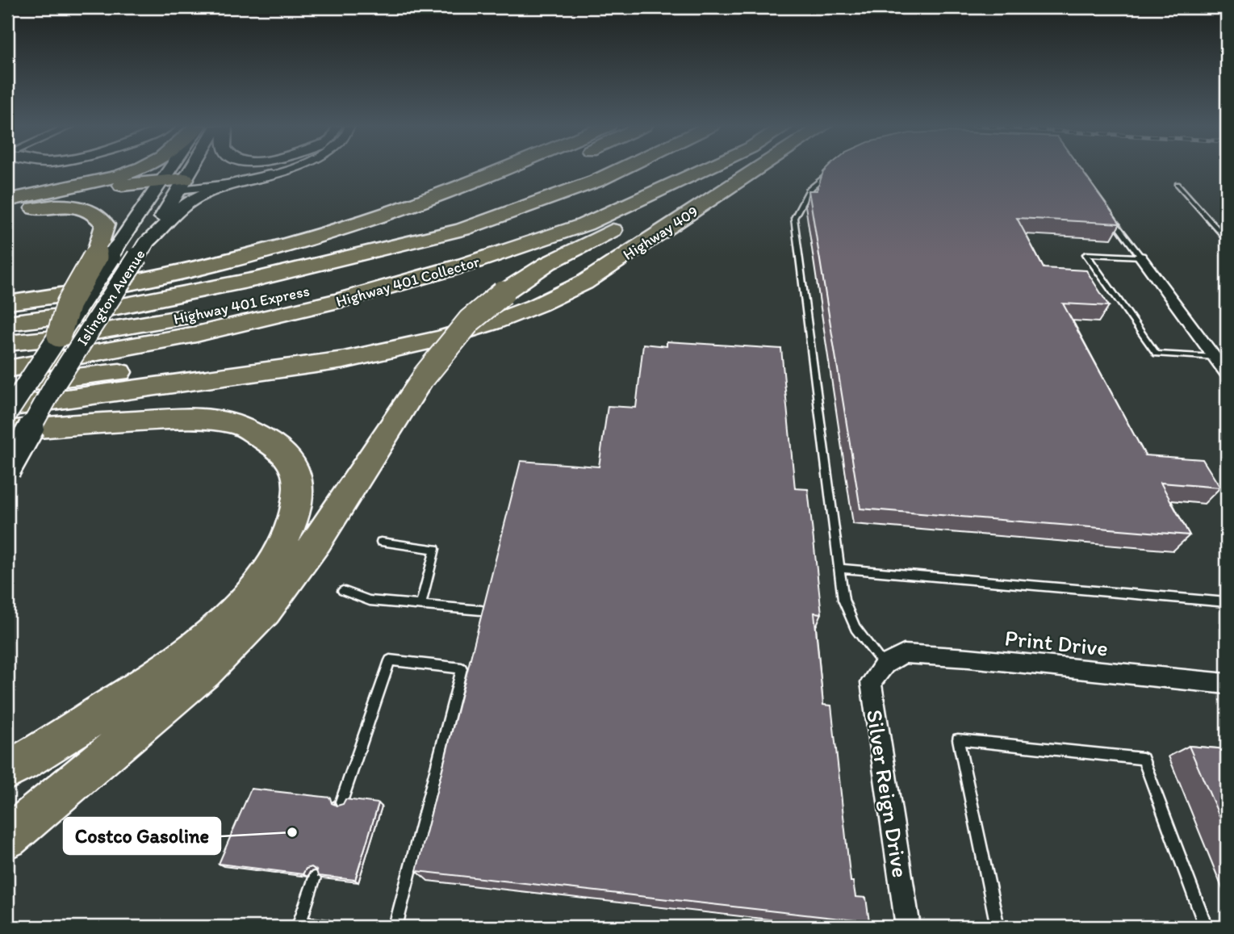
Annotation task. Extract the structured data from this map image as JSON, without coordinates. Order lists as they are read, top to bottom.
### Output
{
  "streets": {
    "highway": ["Highway 409", "Highway 401 Collector", "Highway 401 Express"],
    "main road": ["Islington Avenue"],
    "street": ["Print Drive", "Silver Reign Drive"]
  },
  "crossings": [
    ["Print Drive", "Silver Reign Drive"]
  ],
  "places": ["Costco Gasoline"]
}
